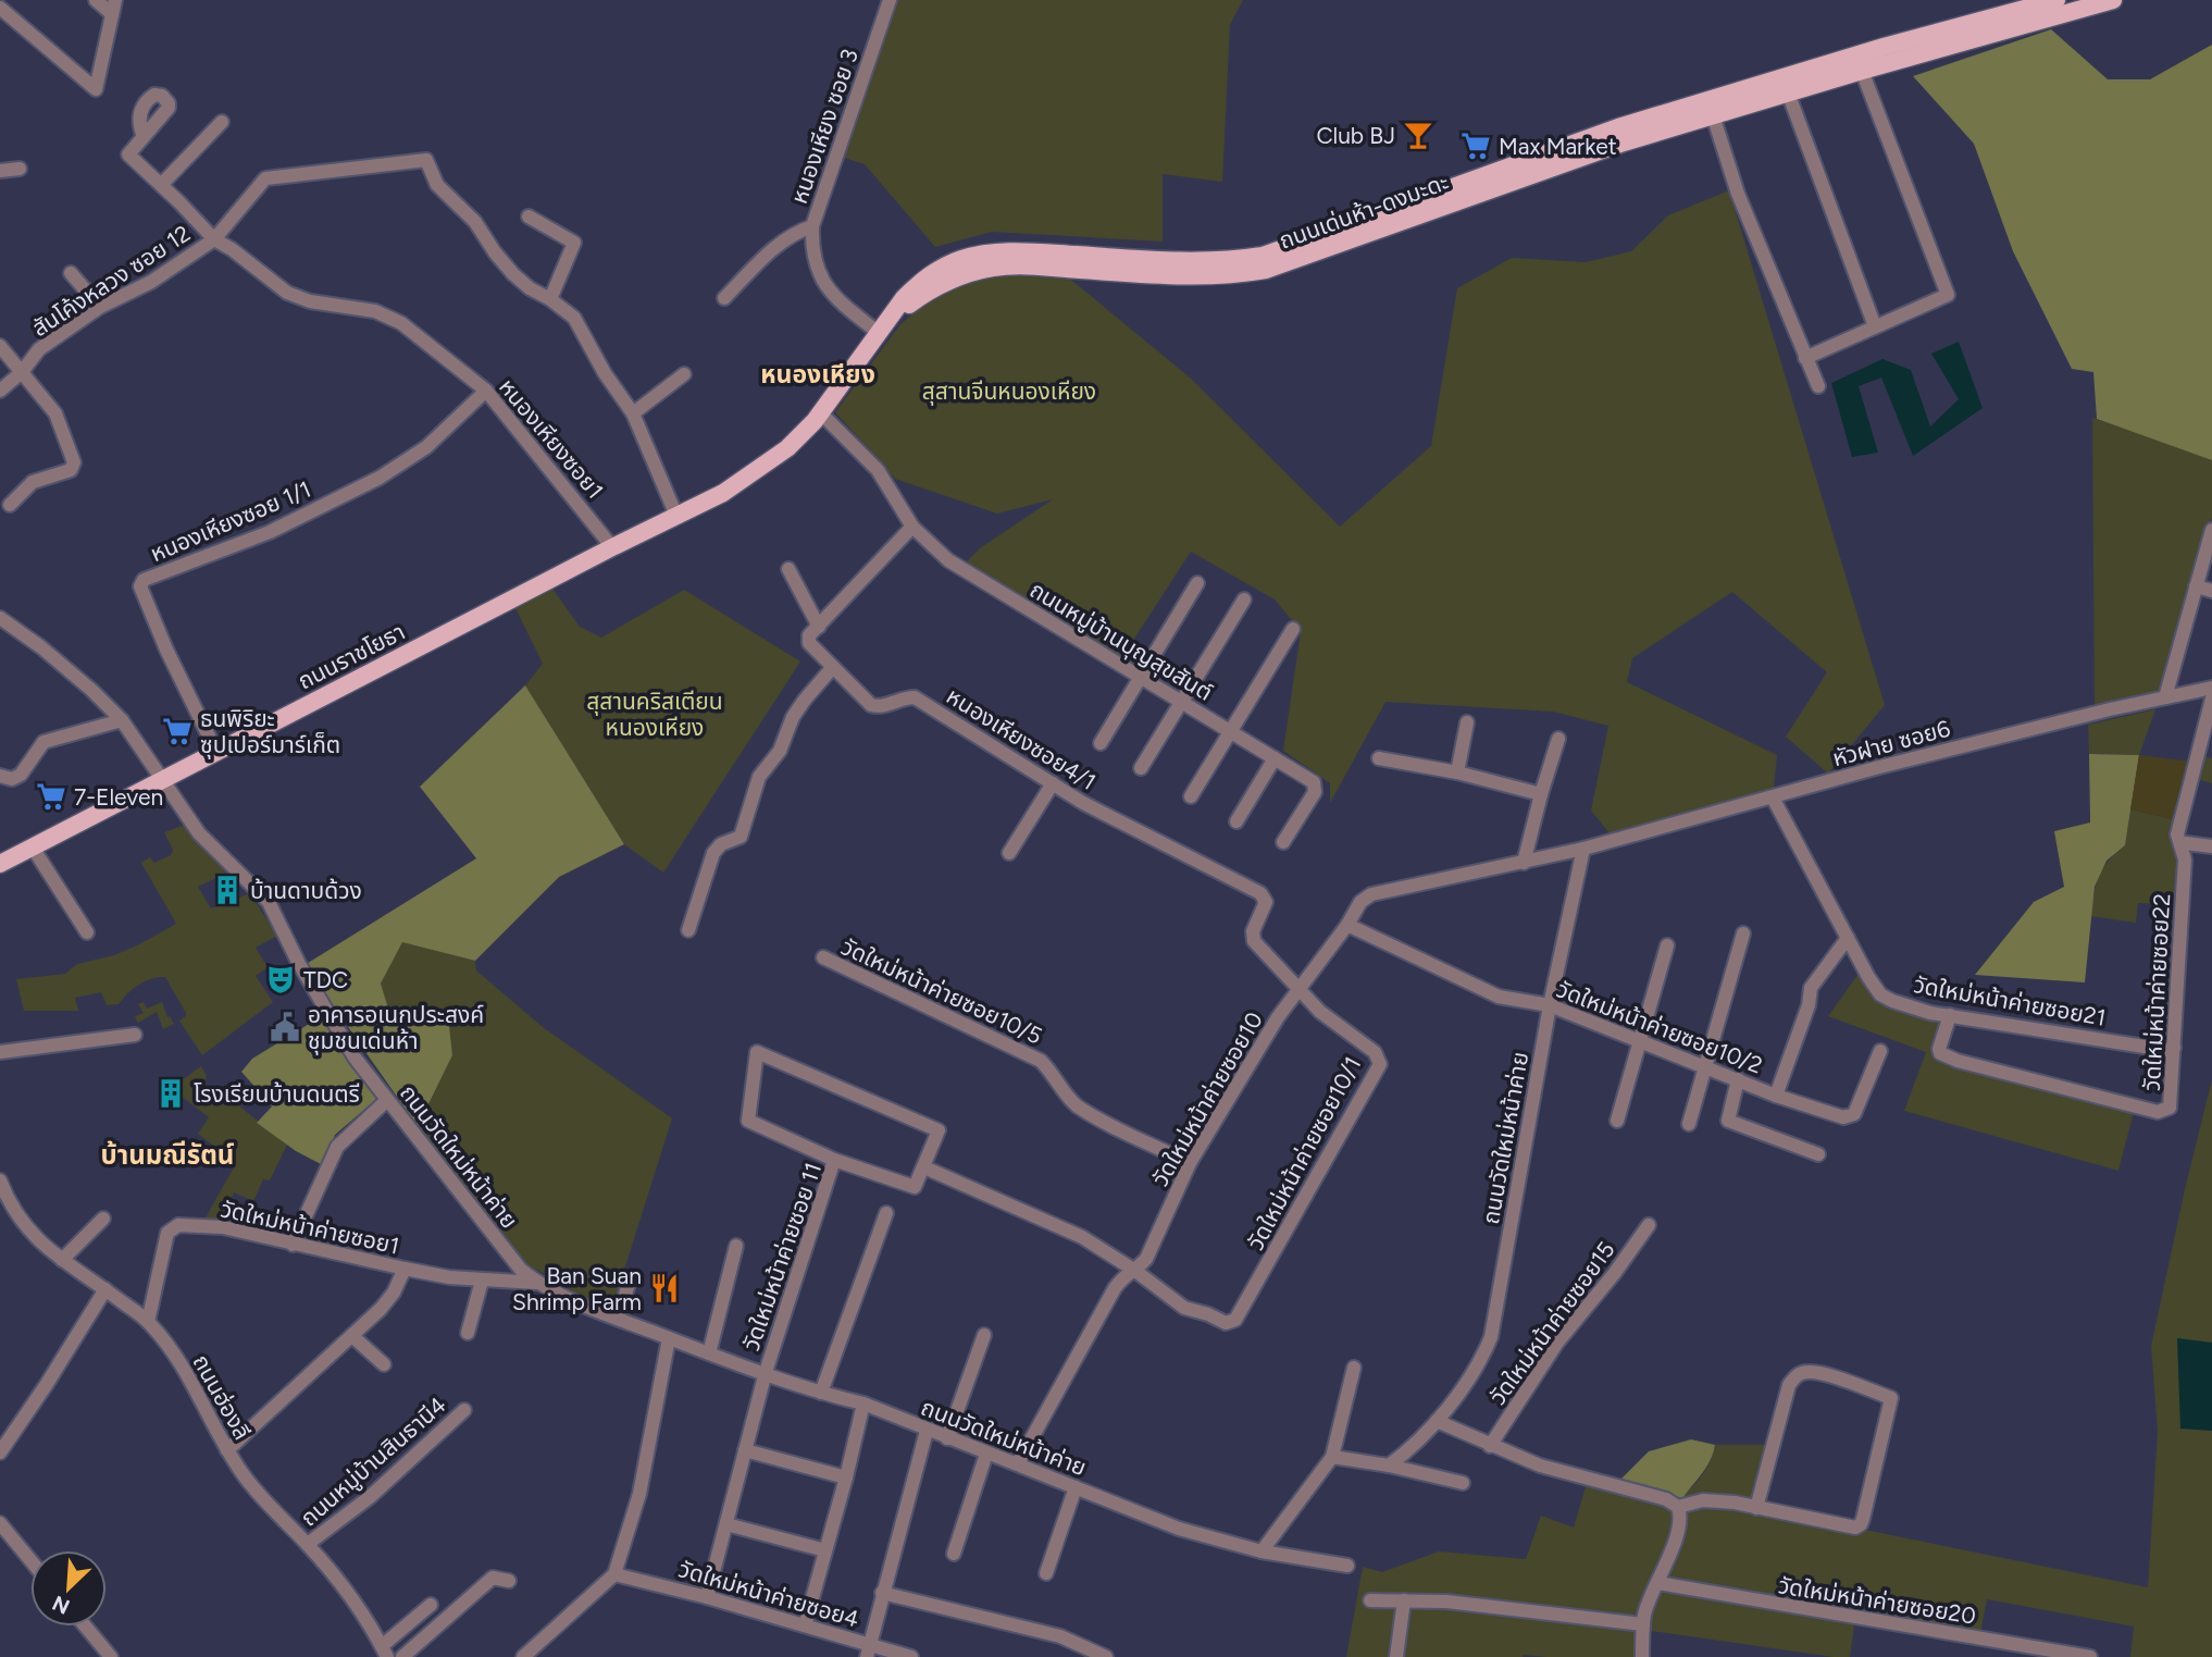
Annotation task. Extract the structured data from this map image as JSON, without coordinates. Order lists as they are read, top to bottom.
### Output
{
  "streets": {
    "main road": ["ถนนเด่นห้า-ดงมะดะ", "ถนนราชโยธา"],
    "street": [
      "หนองเหียง ซอย 3",
      "สันโค้งหลวง ซอย 12",
      "หนองเหียงซอย1",
      "หนองเหียงซอย 1/1",
      "ถนนหมู่บ้านบุญสุขสันต์",
      "หนองเหียงซอย4/1",
      "หัวฝาย ซอย6",
      "วัดใหม่หน้าค่ายซอย10/5",
      "วัดใหม่หน้าค่ายซอย22",
      "วัดใหม่หน้าค่ายซอย21",
      "วัดใหม่หน้าค่ายซอย10/2",
      "วัดใหม่หน้าค่ายซอย10",
      "ถนนวัดใหม่หน้าค่าย",
      "วัดใหม่หน้าค่ายซอย10/1",
      "วัดใหม่หน้าค่ายซอย1",
      "วัดใหม่หน้าค่ายซอย 11",
      "วัดใหม่หน้าค่ายซอย15",
      "ถนนฮ่องลี",
      "ถนนหมู่บ้านสินธานี4",
      "วัดใหม่หน้าค่ายซอย4",
      "วัดใหม่หน้าค่ายซอย20"
    ]
  },
  "crossings": [
    ["หนองเหียง ซอย 3", "ถนนเด่นห้า-ดงมะดะ"],
    ["ถนนเด่นห้า-ดงมะดะ", "ถนนหมู่บ้านบุญสุขสันต์"],
    ["ถนนเด่นห้า-ดงมะดะ", "ถนนราชโยธา"],
    ["สันโค้งหลวง ซอย 12", "หนองเหียงซอย1"],
    ["หนองเหียงซอย1", "หนองเหียงซอย 1/1"],
    ["หนองเหียงซอย1", "ถนนราชโยธา"],
    ["หนองเหียงซอย 1/1", "ถนนราชโยธา"],
    ["ถนนราชโยธา", "ถนนวัดใหม่หน้าค่าย"],
    ["หนองเหียงซอย4/1", "วัดใหม่หน้าค่ายซอย10"],
    ["หนองเหียงซอย4/1", "วัดใหม่หน้าค่ายซอย10/1"],
    ["หัวฝาย ซอย6", "วัดใหม่หน้าค่ายซอย21"],
    ["หัวฝาย ซอย6", "วัดใหม่หน้าค่ายซอย10/2"],
    ["หัวฝาย ซอย6", "วัดใหม่หน้าค่ายซอย10"],
    ["หัวฝาย ซอย6", "ถนนวัดใหม่หน้าค่าย"],
    ["วัดใหม่หน้าค่ายซอย10/5", "วัดใหม่หน้าค่ายซอย10"],
    ["วัดใหม่หน้าค่ายซอย22", "วัดใหม่หน้าค่ายซอย21"],
    ["วัดใหม่หน้าค่ายซอย10/2", "วัดใหม่หน้าค่ายซอย10"],
    ["วัดใหม่หน้าค่ายซอย10/2", "ถนนวัดใหม่หน้าค่าย"],
    ["วัดใหม่หน้าค่ายซอย10", "ถนนวัดใหม่หน้าค่าย"],
    ["วัดใหม่หน้าค่ายซอย10", "วัดใหม่หน้าค่ายซอย10/1"],
    ["ถนนวัดใหม่หน้าค่าย", "วัดใหม่หน้าค่ายซอย1"],
    ["ถนนวัดใหม่หน้าค่าย", "วัดใหม่หน้าค่ายซอย 11"],
    ["วัดใหม่หน้าค่ายซอย1", "ถนนฮ่องลี"],
    ["วัดใหม่หน้าค่ายซอย 11", "วัดใหม่หน้าค่ายซอย4"],
    ["ถนนฮ่องลี", "ถนนหมู่บ้านสินธานี4"]
  ],
  "districts": ["หนองเหียง", "บ้านมณีรัตน์"],
  "parks": ["สุสานจีนหนองเหียง", "สุสานคริสเตียน หนองเหียง"],
  "places": {
    "bar": ["Club BJ"],
    "supermarket": ["Max Market", "ธนพิริยะ ซุปเปอร์มาร์เก็ต", "7-Eleven"],
    "building": ["บ้านดาบด้วง", "โรงเรียนบ้านดนตรี"],
    "theatre": ["TDC"],
    "public building": ["อาคารอเนกประสงค์ ชุมชนเด่นห้า"],
    "restaurant": ["Ban Suan Shrimp Farm"]
  },
  "north": "bottom left"
}
